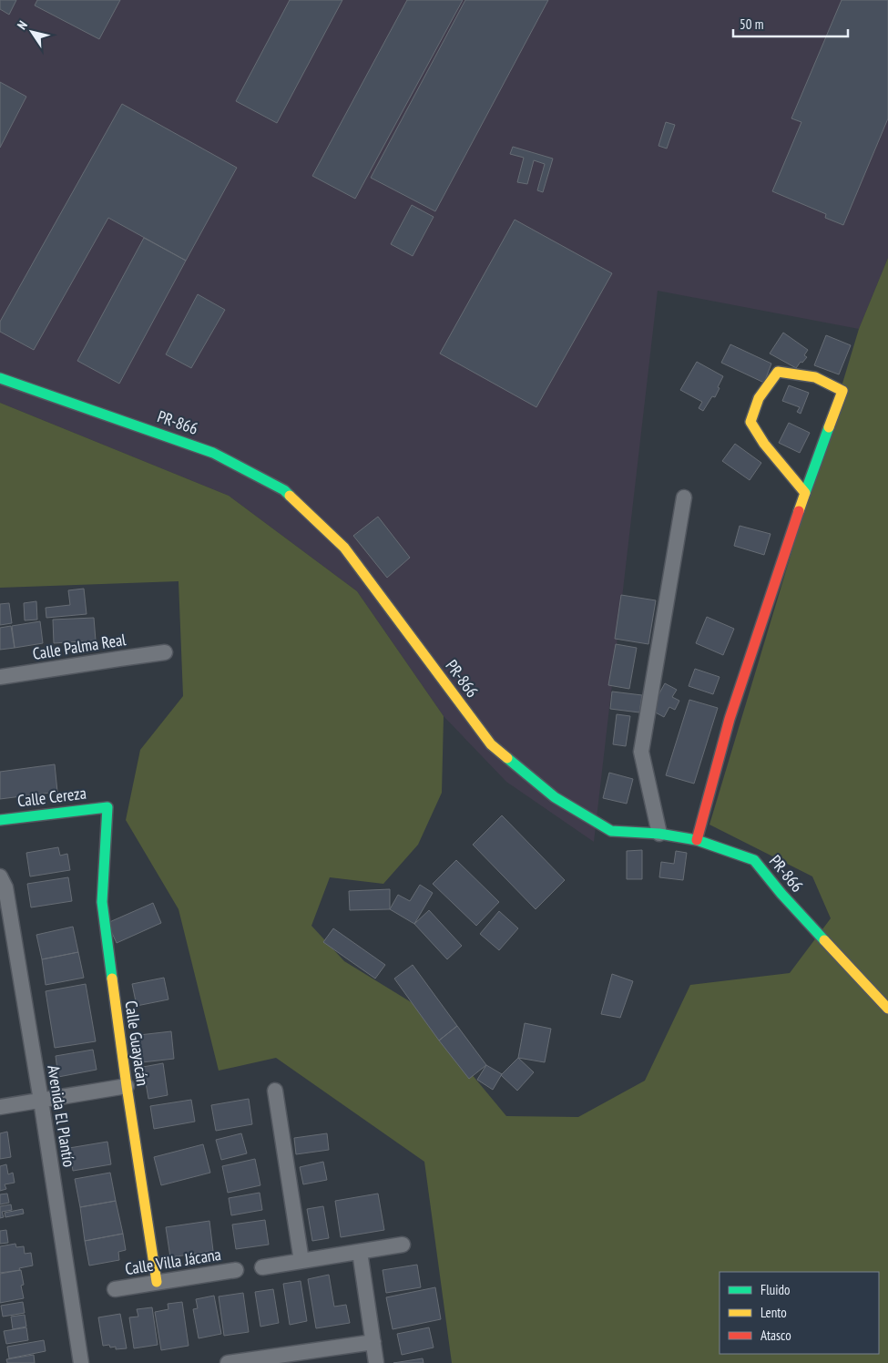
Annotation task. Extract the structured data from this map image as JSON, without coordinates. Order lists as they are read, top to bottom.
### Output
{
  "streets": {
    "street": [
      "PR-866",
      "Calle Palma Real",
      "Calle Cereza",
      "Calle Guayacán",
      "Avenida El Plantío",
      "Calle Villa Jácana"
    ]
  },
  "crossings": [
    ["Calle Cereza", "Calle Guayacán"],
    ["Calle Guayacán", "Calle Villa Jácana"]
  ],
  "legend": ["Fluido", "Lento", "Atasco"],
  "scale_bar": "50 m",
  "north": "top left"
}
